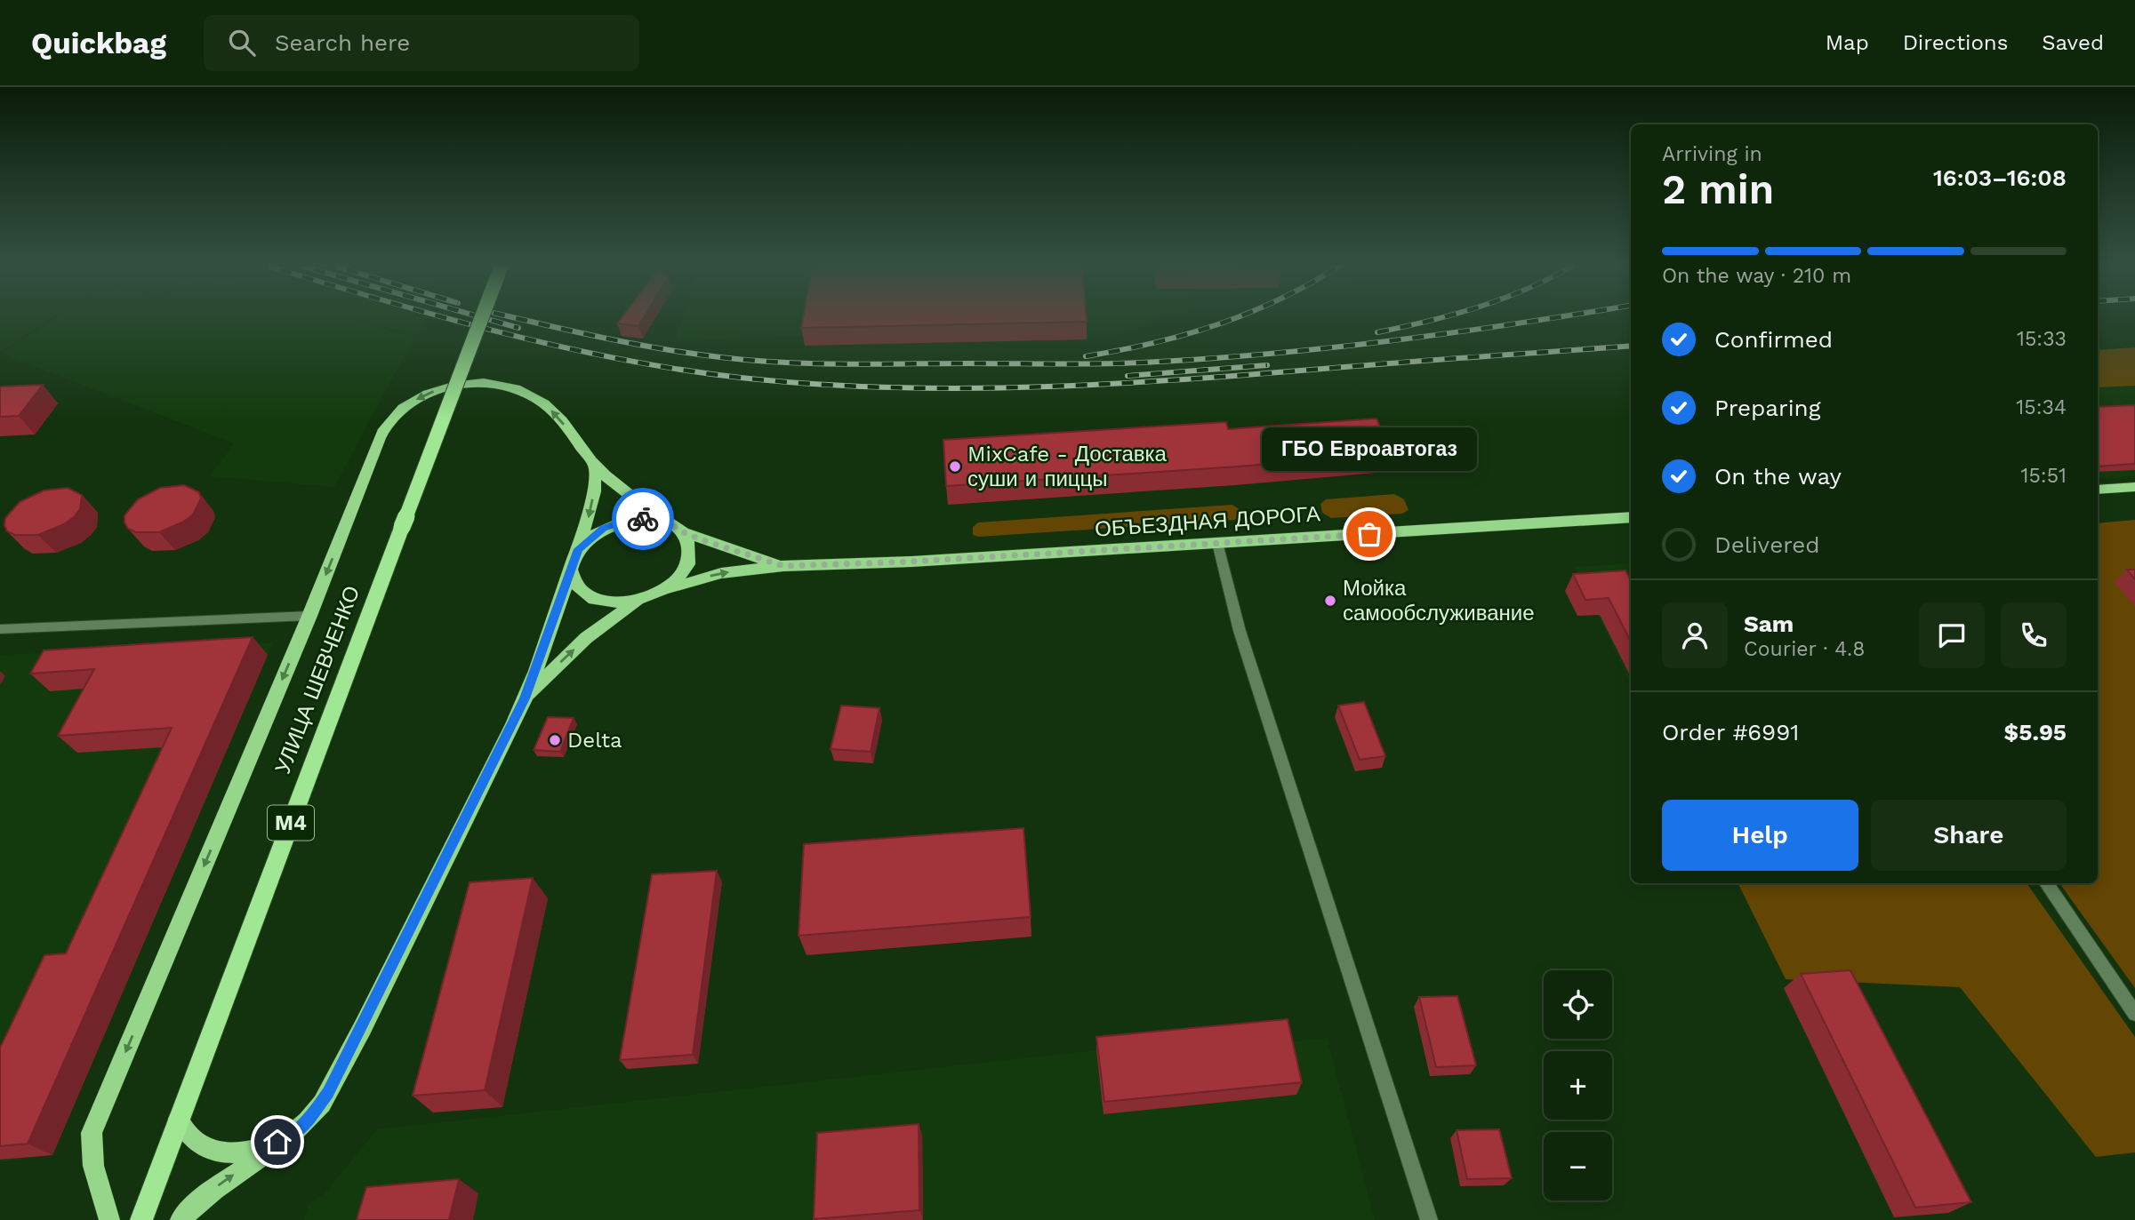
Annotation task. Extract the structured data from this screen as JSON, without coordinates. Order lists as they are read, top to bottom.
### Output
{
  "streets": {
    "highway": ["УЛИЦА ШЕВЧЕНКО", "M4"],
    "main road": ["ОБЪЕЗДНАЯ ДОРОГА"]
  },
  "places": [
    "MixCafe - Доставка суши и пиццы",
    "ГБО Евроавтогаз",
    "Мойка самообслуживание",
    "Delta"
  ],
  "page": {
    "header": "Quickbag",
    "search": "Search here",
    "nav": ["Map", "Directions", "Saved"],
    "heading": ["2 min", "Arriving in", "16:03–16:08"],
    "panel": [
      "Sam",
      "Courier · 4.8",
      "Order #6991",
      "$5.95"
    ],
    "bar": "On the way · 210 m",
    "list": [
      ["Confirmed", "15:33"],
      ["Preparing", "15:34"],
      ["On the way", "15:51"],
      "Delivered"
    ],
    "bubble": "ГБО Евроавтогаз",
    "buttons": ["Help", "Share"],
    "map_buttons": ["+", "−"]
  }
}
